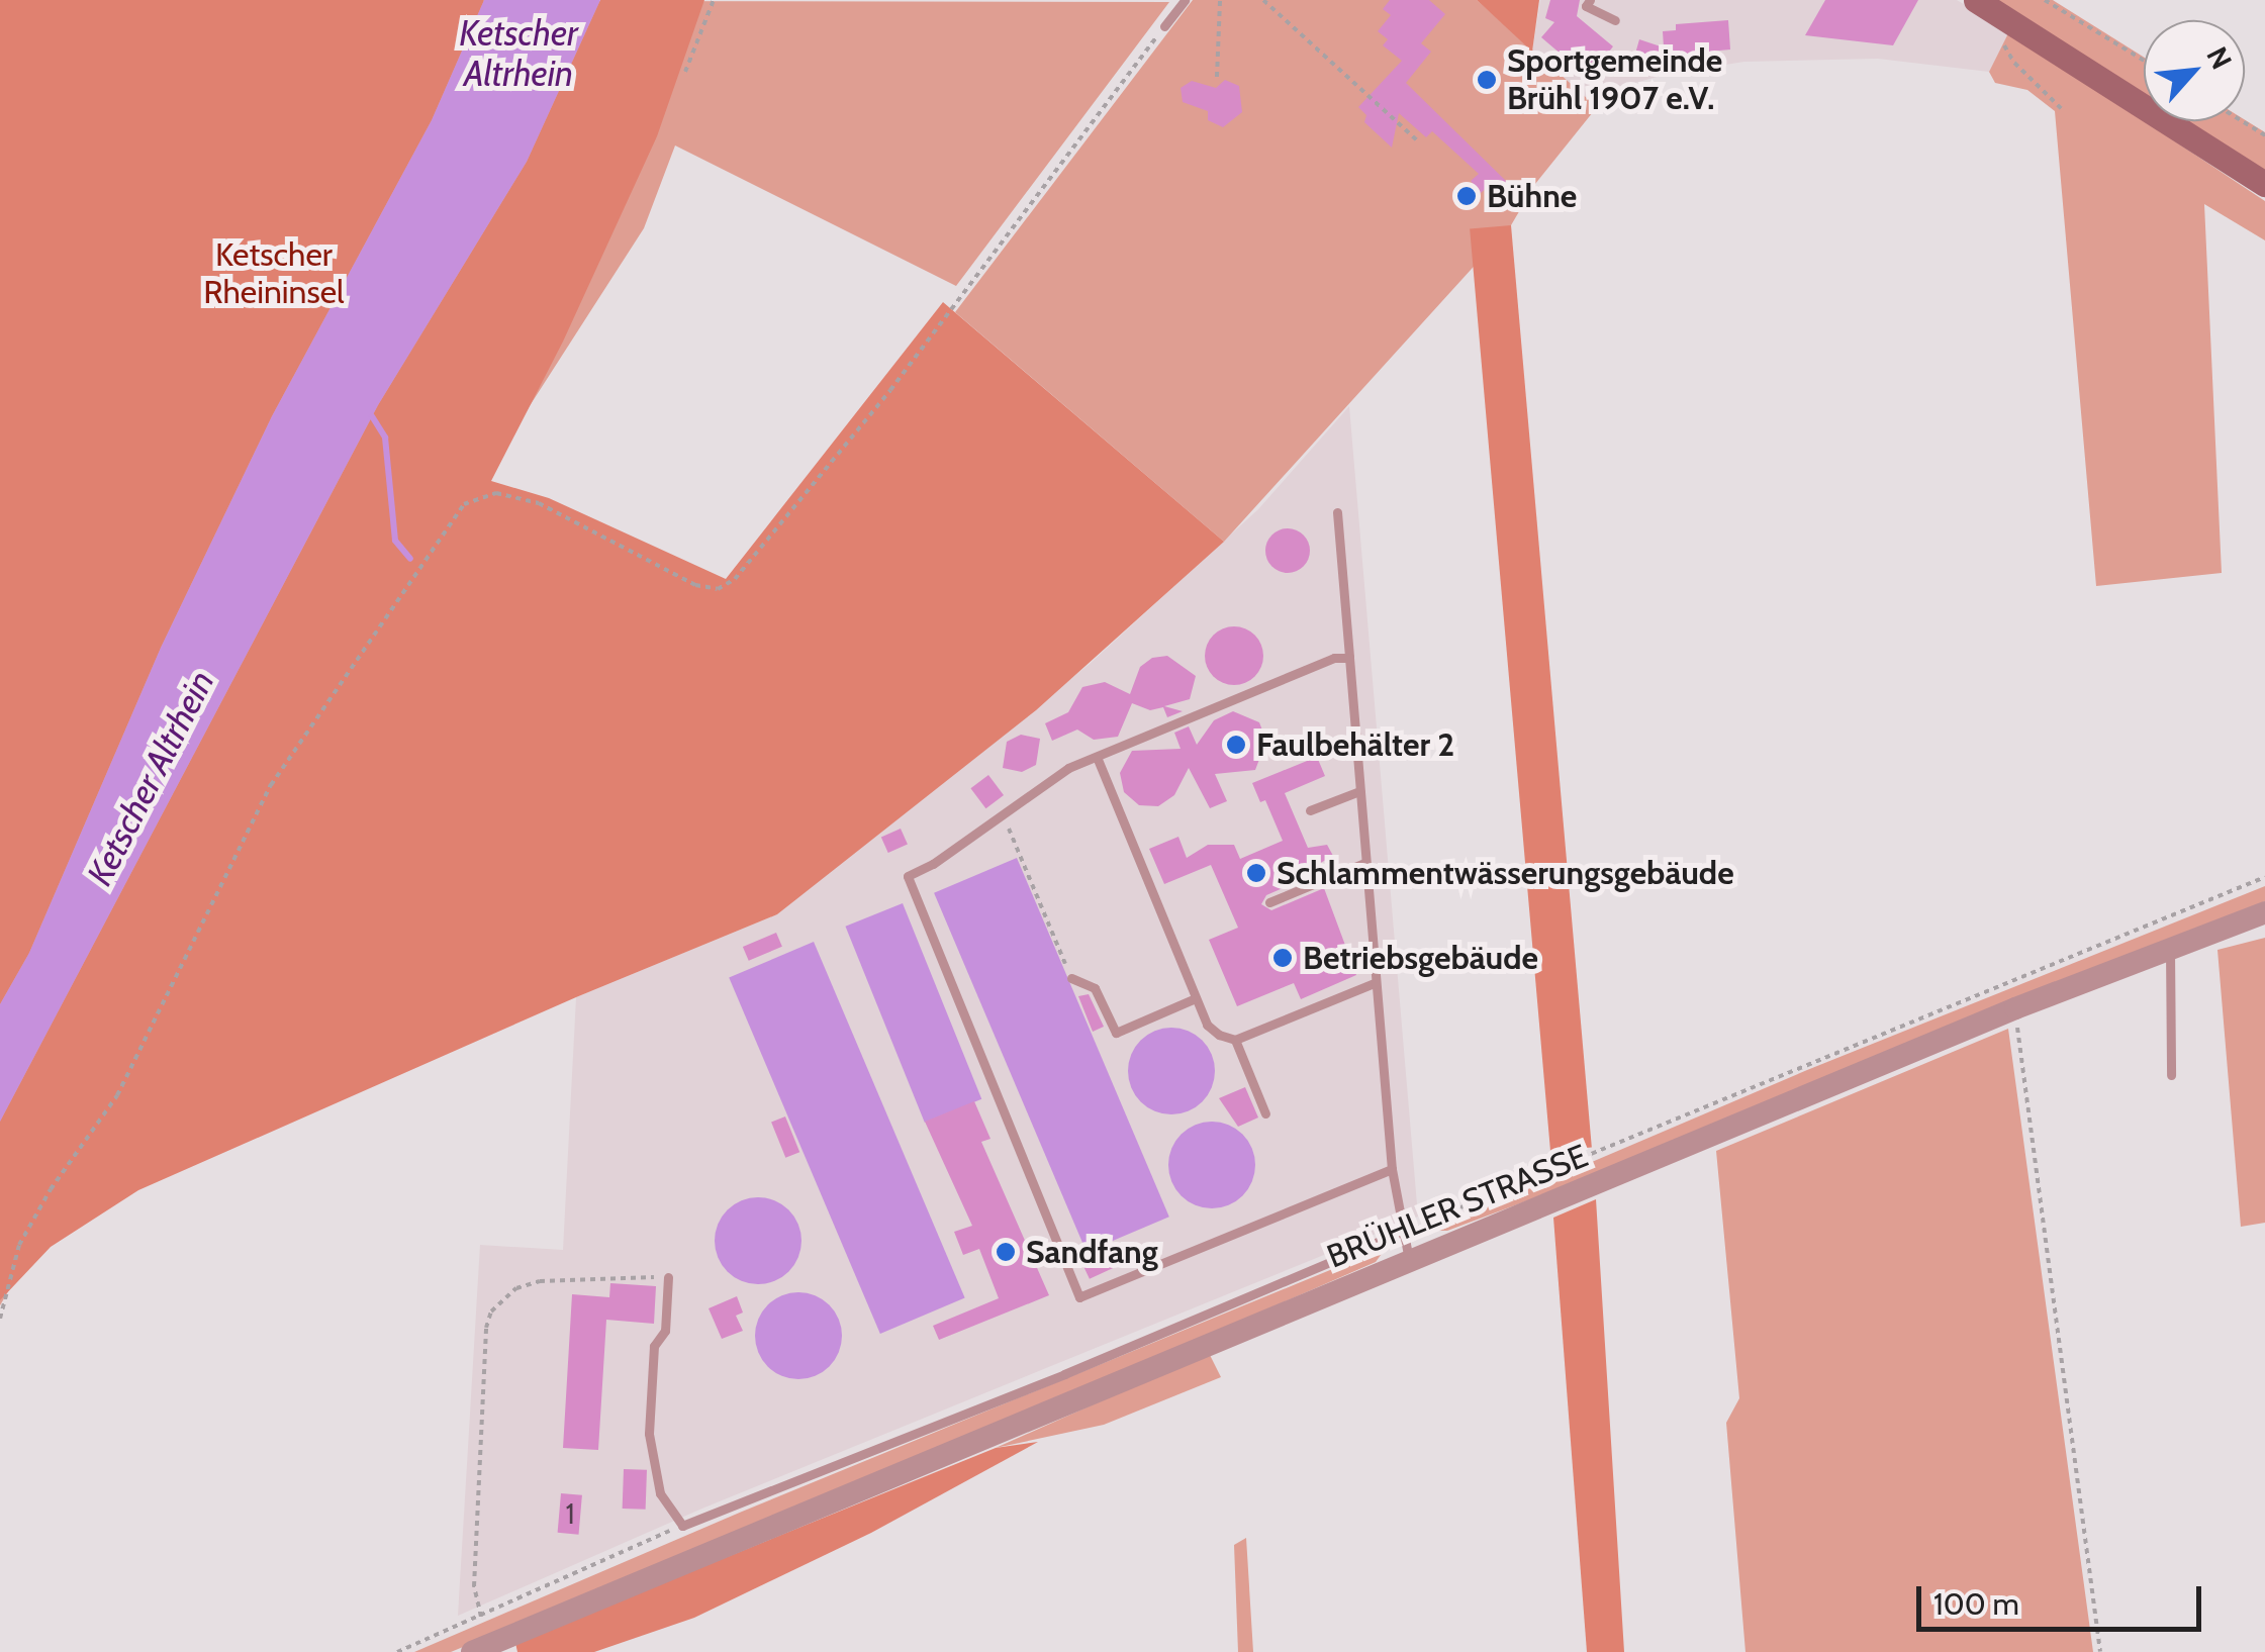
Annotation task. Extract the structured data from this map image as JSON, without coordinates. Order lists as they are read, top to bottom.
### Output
{
  "streets": {
    "street": ["BRÜHLER STRASSE"]
  },
  "water": ["Ketscher Altrhein"],
  "parks": ["Ketscher Rheininsel"],
  "places": [
    "Sportgemeinde Brühl 1907 e.V.",
    "Bühne",
    "Faulbehälter 2",
    "Schlammentwässerungsgebäude",
    "Betriebsgebäude",
    "Sandfang"
  ],
  "house_numbers": ["1"],
  "scale_bar": "100 m",
  "north": "top right"
}
